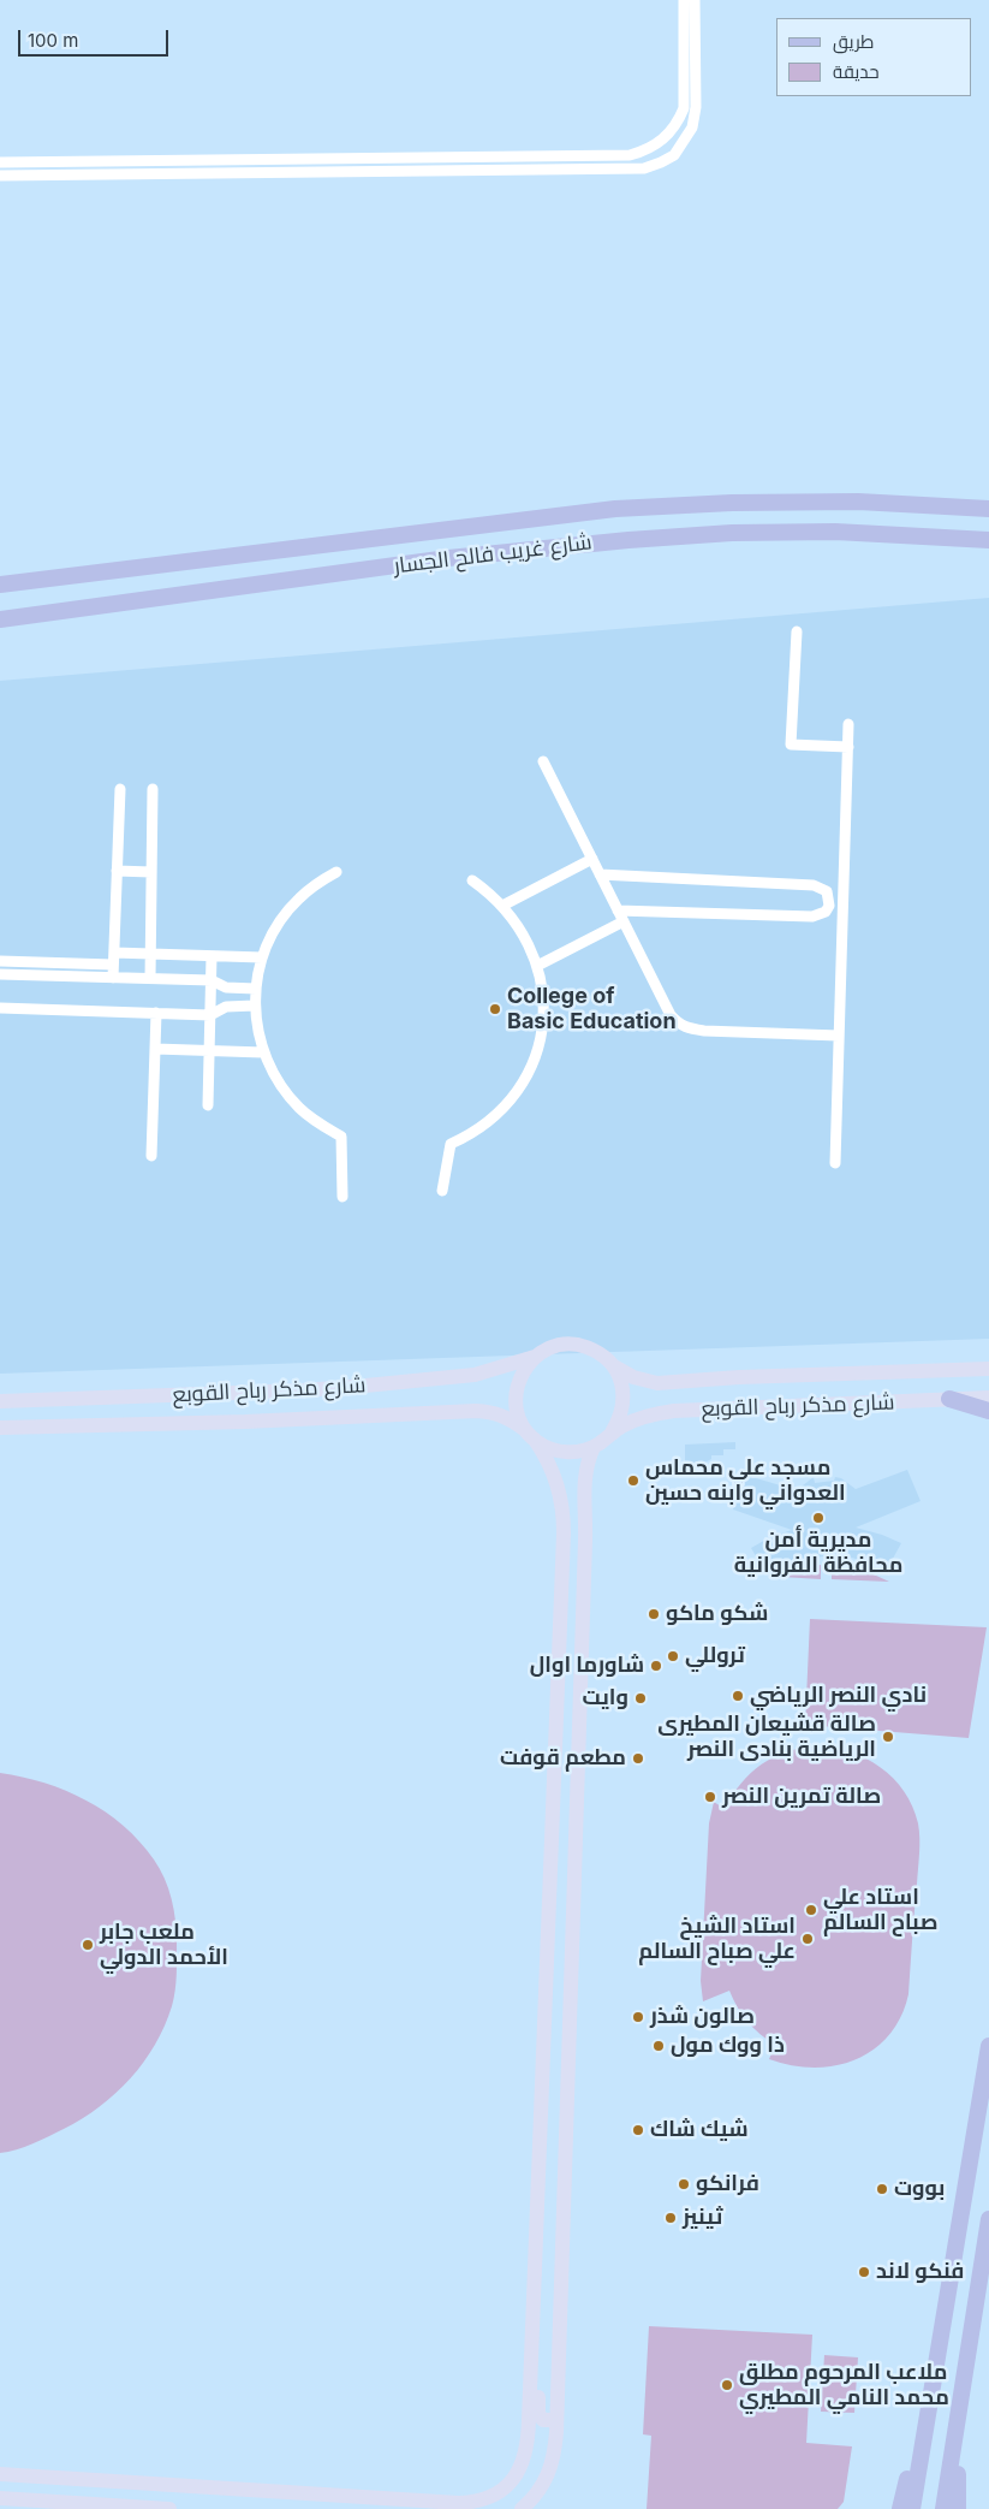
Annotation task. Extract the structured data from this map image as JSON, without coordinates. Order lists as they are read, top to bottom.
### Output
{
  "streets": {
    "main road": ["شارع غريب فالح الجسار"],
    "street": ["شارع مذكر رباح القوبع"]
  },
  "places": [
    "College of Basic Education",
    "مسجد علي محماس العدواني وابنه حسين",
    "مديرية أمن محافظة الفروانية",
    "شكو ماكو",
    "تروللي",
    "شاورما اوال",
    "نادي النصر الرياضي",
    "وايت",
    "صالة قشيعان المطيرى الرياضية بنادى النصر",
    "مطعم قوفت",
    "صالة تمرين النصر",
    "استاد علي صباح السالم",
    "استاد الشيخ علي صباح السالم",
    "ملعب جابر الأحمد الدولي",
    "صالون شذر",
    "ذا ووك مول",
    "شيك شاك",
    "فرانكو",
    "بووت",
    "ثينيز",
    "فنكو لاند",
    "ملاعب المرحوم مطلق محمد النامي المطيري"
  ],
  "legend": ["طريق", "حديقة"],
  "scale_bar": "100 m"
}
